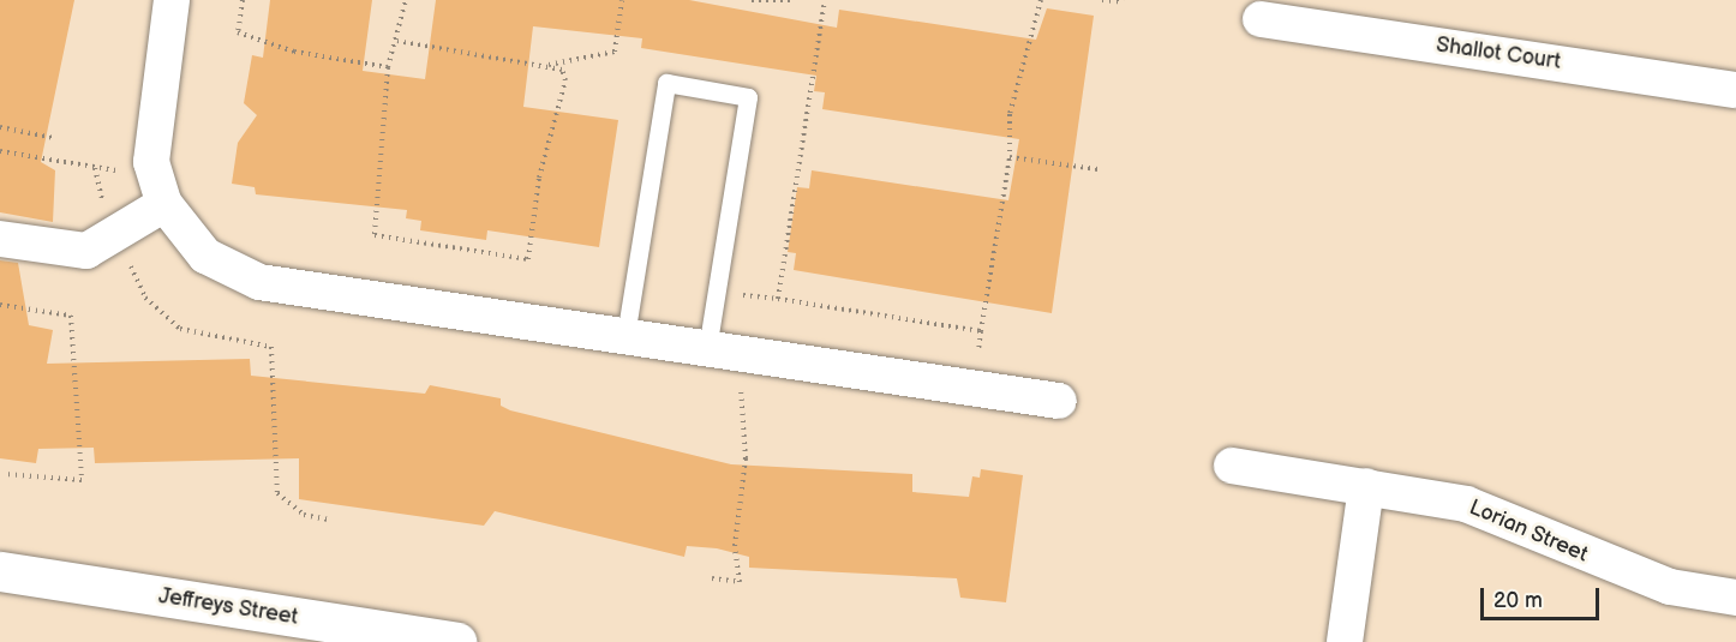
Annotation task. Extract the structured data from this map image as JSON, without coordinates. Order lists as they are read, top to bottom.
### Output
{
  "streets": {
    "street": ["Shallot Court", "Lorian Street", "Jeffreys Street"]
  },
  "scale_bar": "20 m"
}
